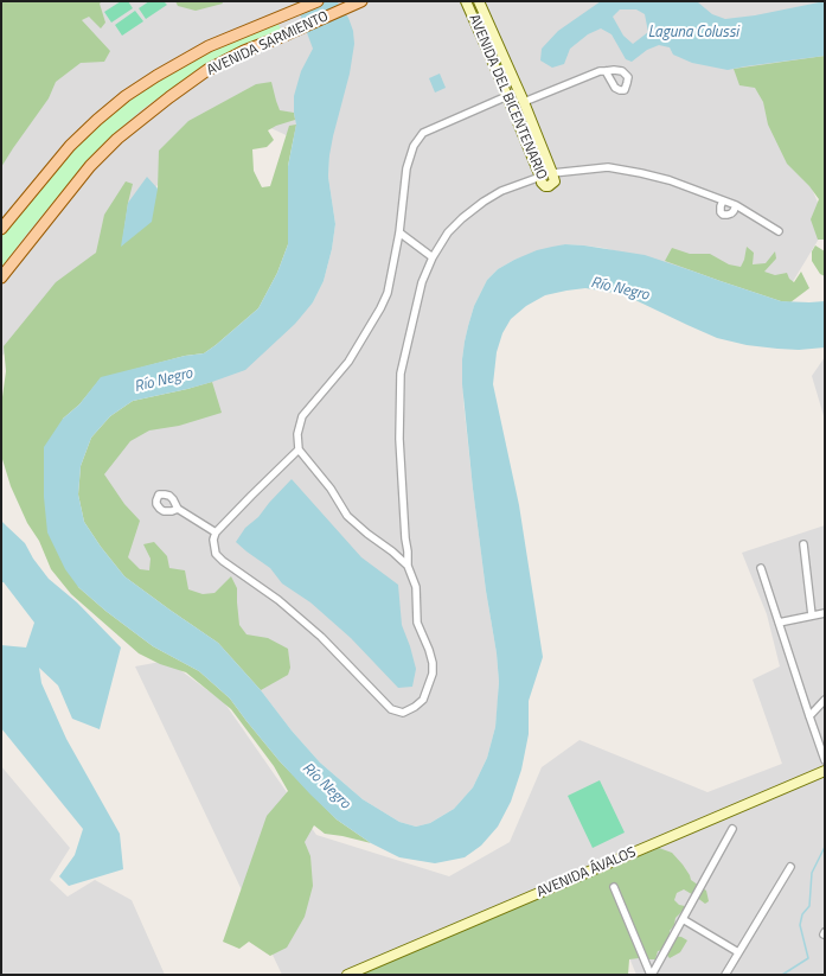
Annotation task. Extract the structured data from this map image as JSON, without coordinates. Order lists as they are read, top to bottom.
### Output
{
  "streets": {
    "main road": ["AVENIDA SARMIENTO"],
    "street": ["AVENIDA DEL BICENTENARIO", "AVENIDA ÁVALOS"]
  },
  "water": ["Laguna Colussi", "Río Negro"]
}
